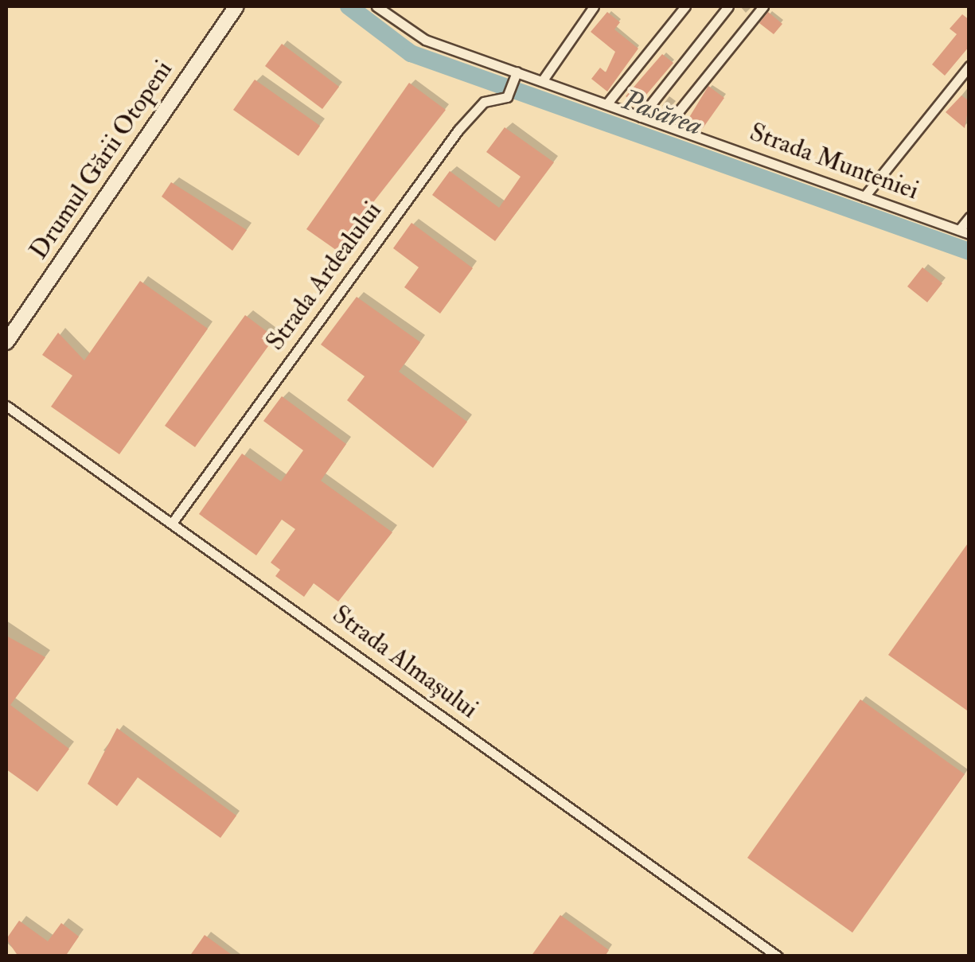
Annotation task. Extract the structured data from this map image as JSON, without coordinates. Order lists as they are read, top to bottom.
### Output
{
  "streets": {
    "main road": ["Drumul Gării Otopeni"],
    "street": ["Strada Munteniei", "Strada Ardealului", "Strada Almașului"]
  },
  "crossings": [
    ["Strada Munteniei", "Strada Ardealului"],
    ["Strada Ardealului", "Strada Almașului"]
  ],
  "water": ["Pasărea"]
}
